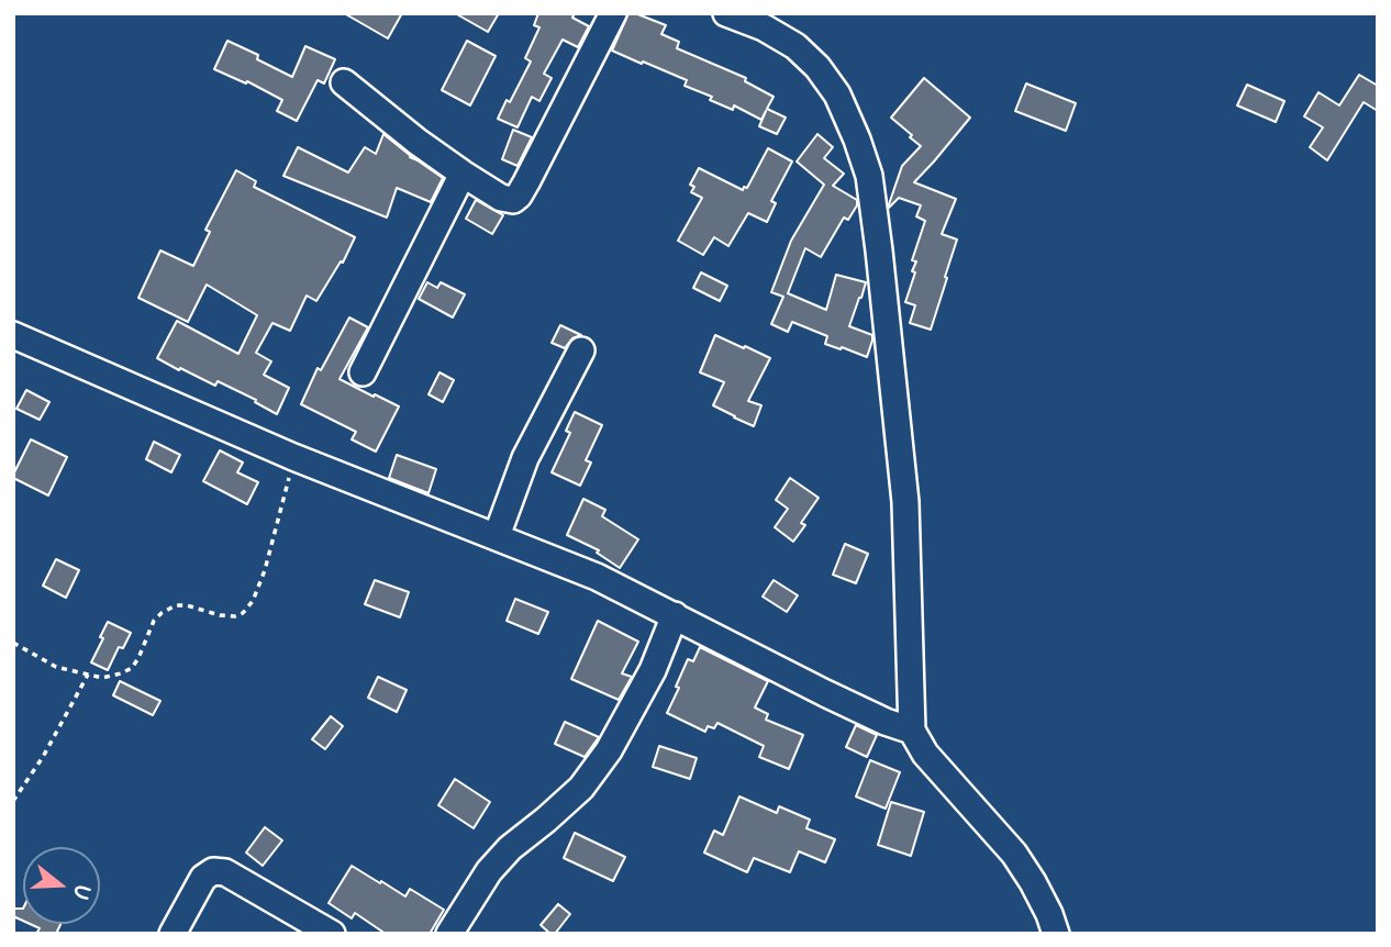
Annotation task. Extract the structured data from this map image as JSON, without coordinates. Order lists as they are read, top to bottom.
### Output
{
  "north": "right"
}
